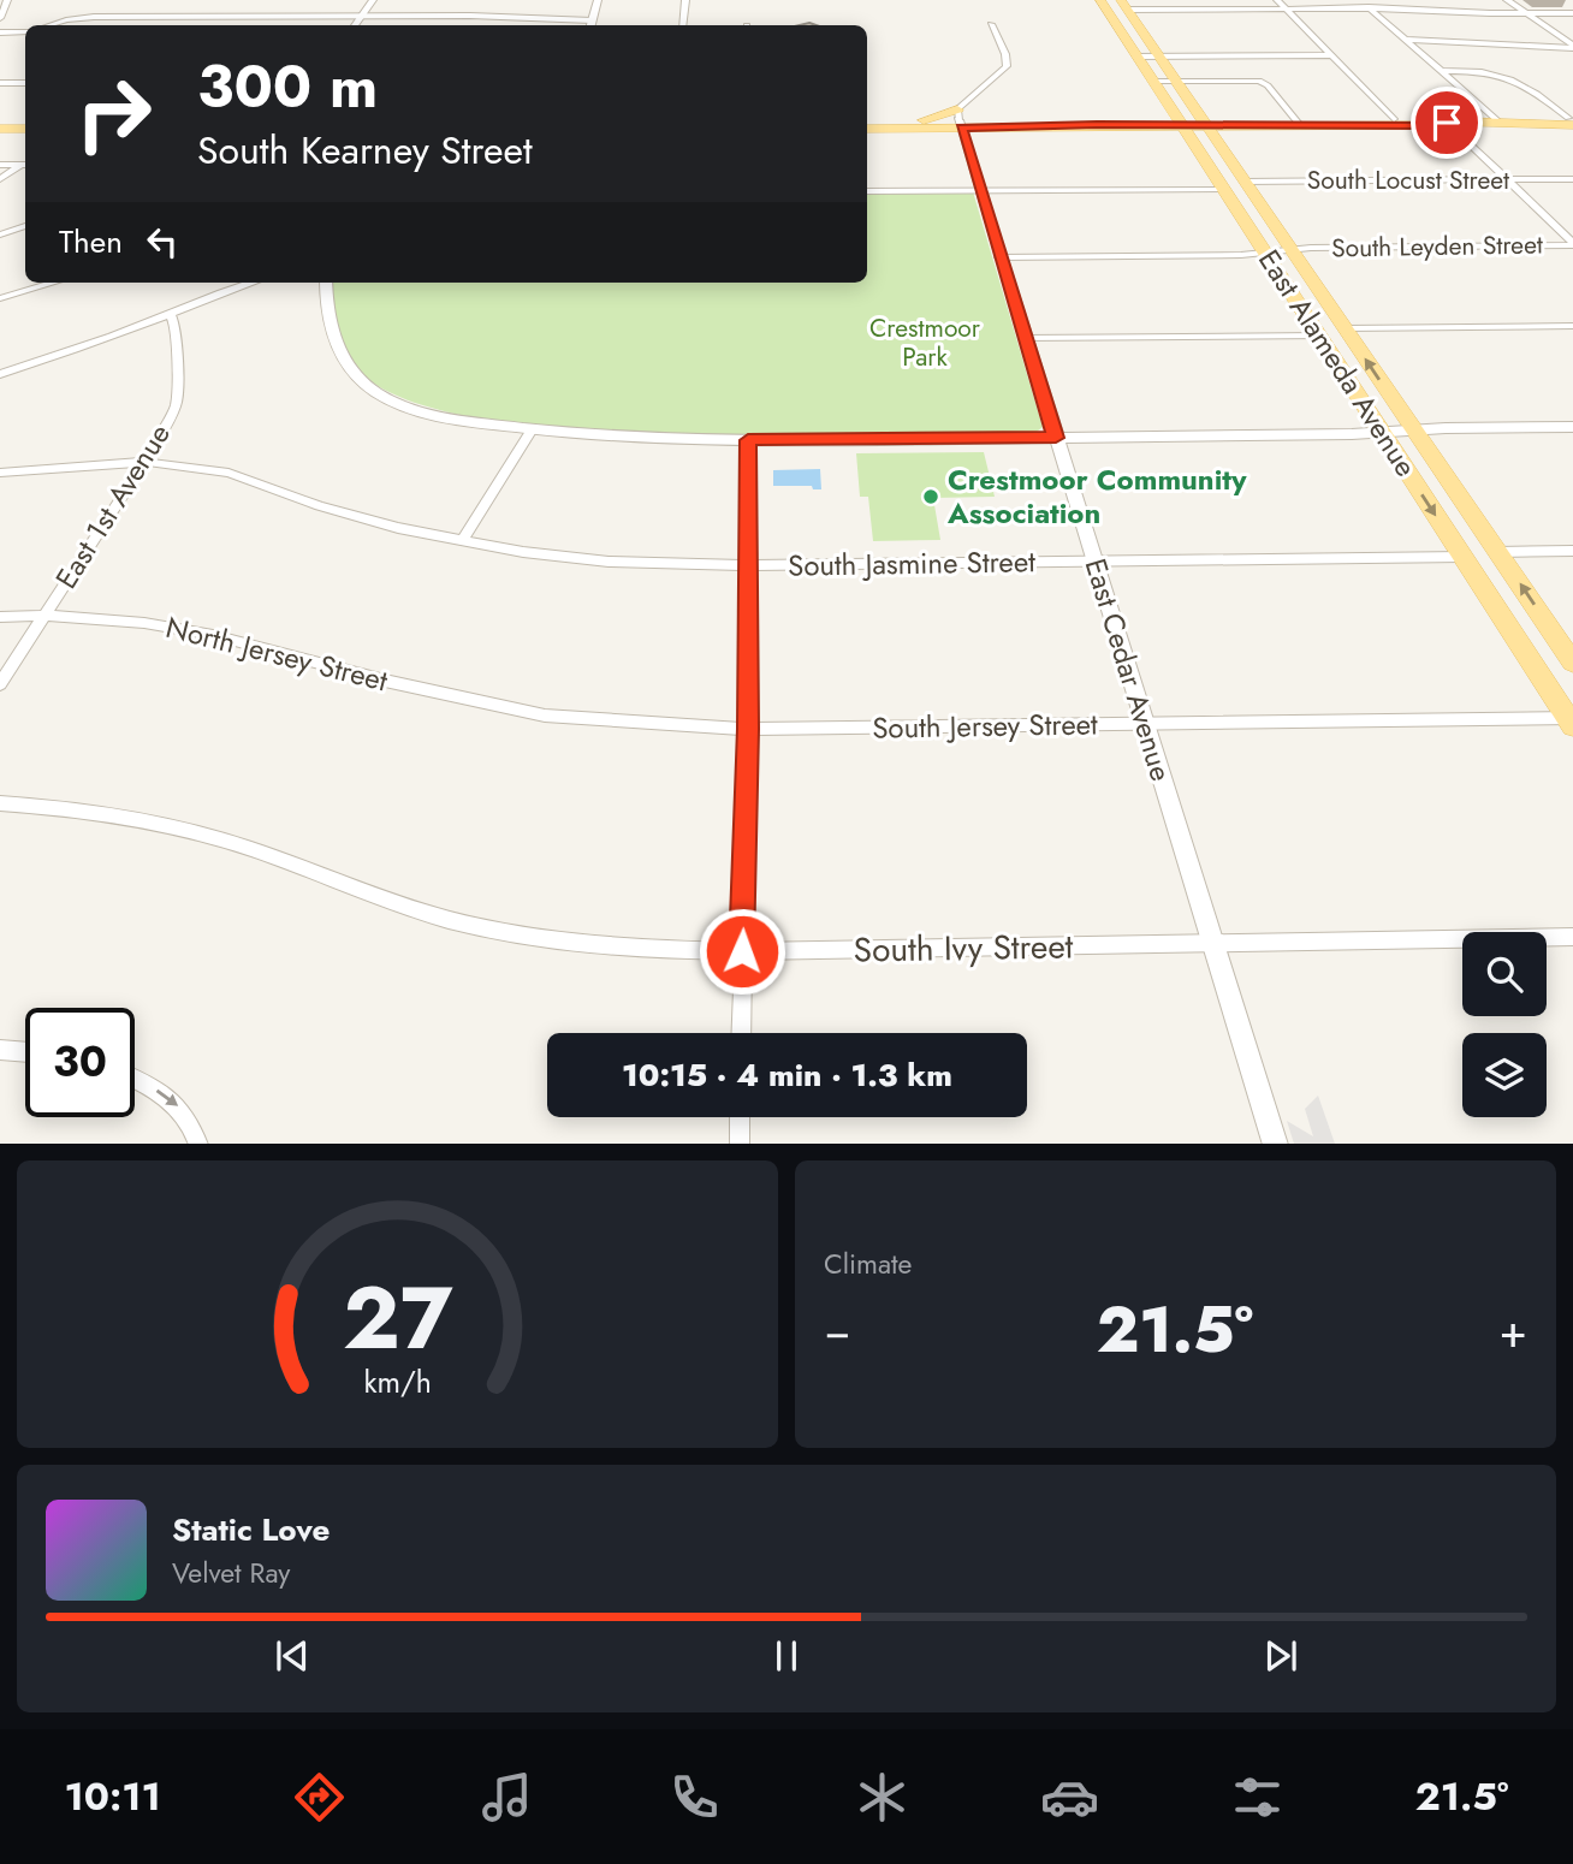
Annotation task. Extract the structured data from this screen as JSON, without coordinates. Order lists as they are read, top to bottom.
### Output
{
  "streets": {
    "main road": ["East Alameda Avenue"],
    "street": [
      "South Locust Street",
      "South Leyden Street",
      "East 1st Avenue",
      "South Jasmine Street",
      "North Jersey Street",
      "East Cedar Avenue",
      "South Jersey Street",
      "South Ivy Street"
    ]
  },
  "crossings": [
    ["South Locust Street", "East Alameda Avenue"],
    ["South Leyden Street", "East Alameda Avenue"],
    ["South Leyden Street", "East Cedar Avenue"],
    ["East Alameda Avenue", "South Jasmine Street"],
    ["East Alameda Avenue", "South Jersey Street"],
    ["East 1st Avenue", "South Jasmine Street"],
    ["East 1st Avenue", "North Jersey Street"],
    ["South Jasmine Street", "East Cedar Avenue"],
    ["North Jersey Street", "South Jersey Street"],
    ["East Cedar Avenue", "South Jersey Street"],
    ["East Cedar Avenue", "South Ivy Street"]
  ],
  "parks": ["Crestmoor Park"],
  "places": ["Crestmoor Community Association"],
  "page": {
    "turn": ["300 m", "South Kearney Street"],
    "then": "Then",
    "limit": "30",
    "trip": "10:15 · 4 min · 1.3 km",
    "tile": "Climate",
    "heat": ["−", "21.5°", "+"],
    "song": ["Static Love", "Velvet Ray"],
    "tabs": ["10:11", "21.5°"],
    "gauge": ["27", "km/h"]
  }
}
